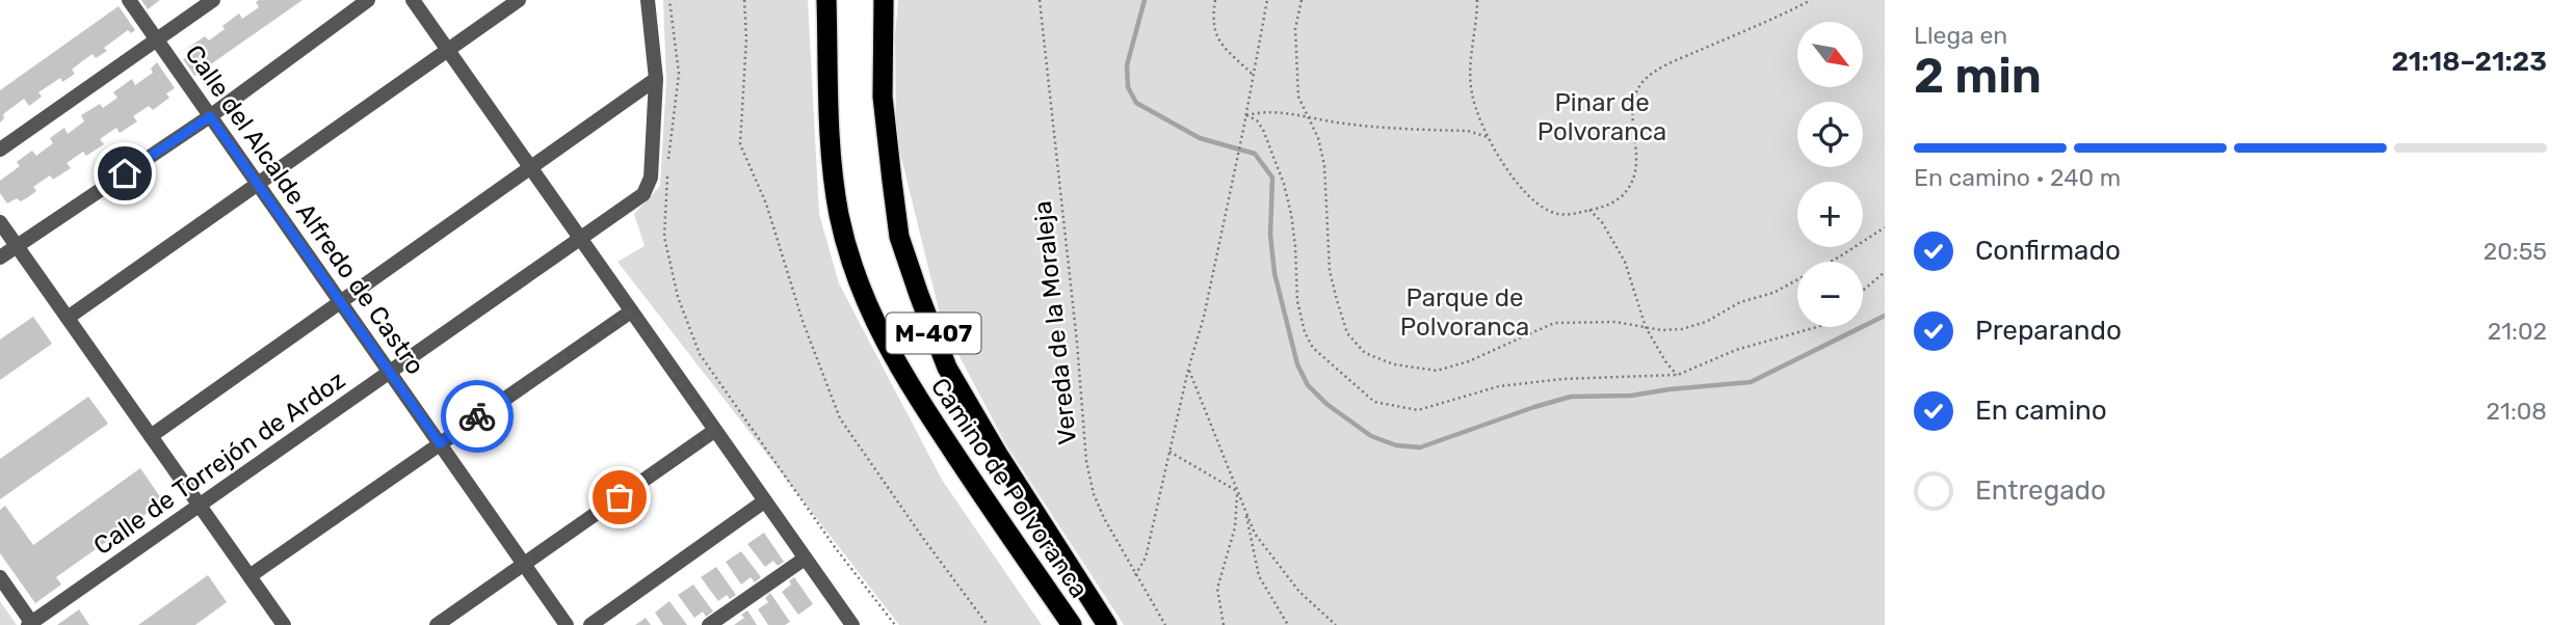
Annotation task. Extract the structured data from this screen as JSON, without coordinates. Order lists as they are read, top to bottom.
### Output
{
  "streets": {
    "highway": ["M-407", "Camino de Polvoranca"],
    "street": ["Calle del Alcalde Alfredo de Castro", "Calle de Torrejón de Ardoz"],
    "path": ["Vereda de la Moraleja"]
  },
  "crossings": [
    ["Calle del Alcalde Alfredo de Castro", "Calle de Torrejón de Ardoz"]
  ],
  "parks": ["Pinar de Polvoranca", "Parque de Polvoranca"],
  "north": "bottom right",
  "page": {
    "heading": ["2 min", "Llega en", "21:18–21:23"],
    "map_buttons": ["+", "−"],
    "bar": "En camino · 240 m",
    "list": [
      ["Confirmado", "20:55"],
      ["Preparando", "21:02"],
      ["En camino", "21:08"],
      "Entregado"
    ]
  }
}
